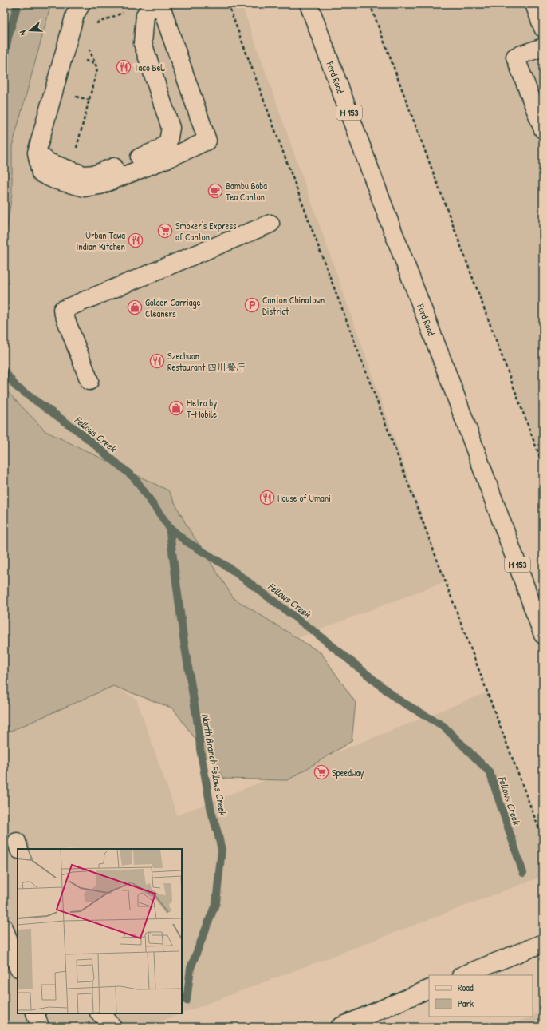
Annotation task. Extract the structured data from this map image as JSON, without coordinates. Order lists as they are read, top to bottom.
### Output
{
  "streets": {
    "main road": ["Ford Road", "M 153"]
  },
  "water": ["Fellows Creek", "North Branch Fellows Creek"],
  "places": {
    "restaurant": [
      "Taco Bell",
      "Urban Tawa Indian Kitchen",
      "Szechuan Restaurant 四川餐厅",
      "House of Umani"
    ],
    "cafe": ["Bambu Boba Tea Canton"],
    "supermarket": ["Smoker's Express of Canton", "Speedway"],
    "parking": ["Canton Chinatown District"],
    "shop": ["Golden Carriage Cleaners", "Metro by T-Mobile"]
  },
  "legend": ["Road", "Park"],
  "north": "left"
}
